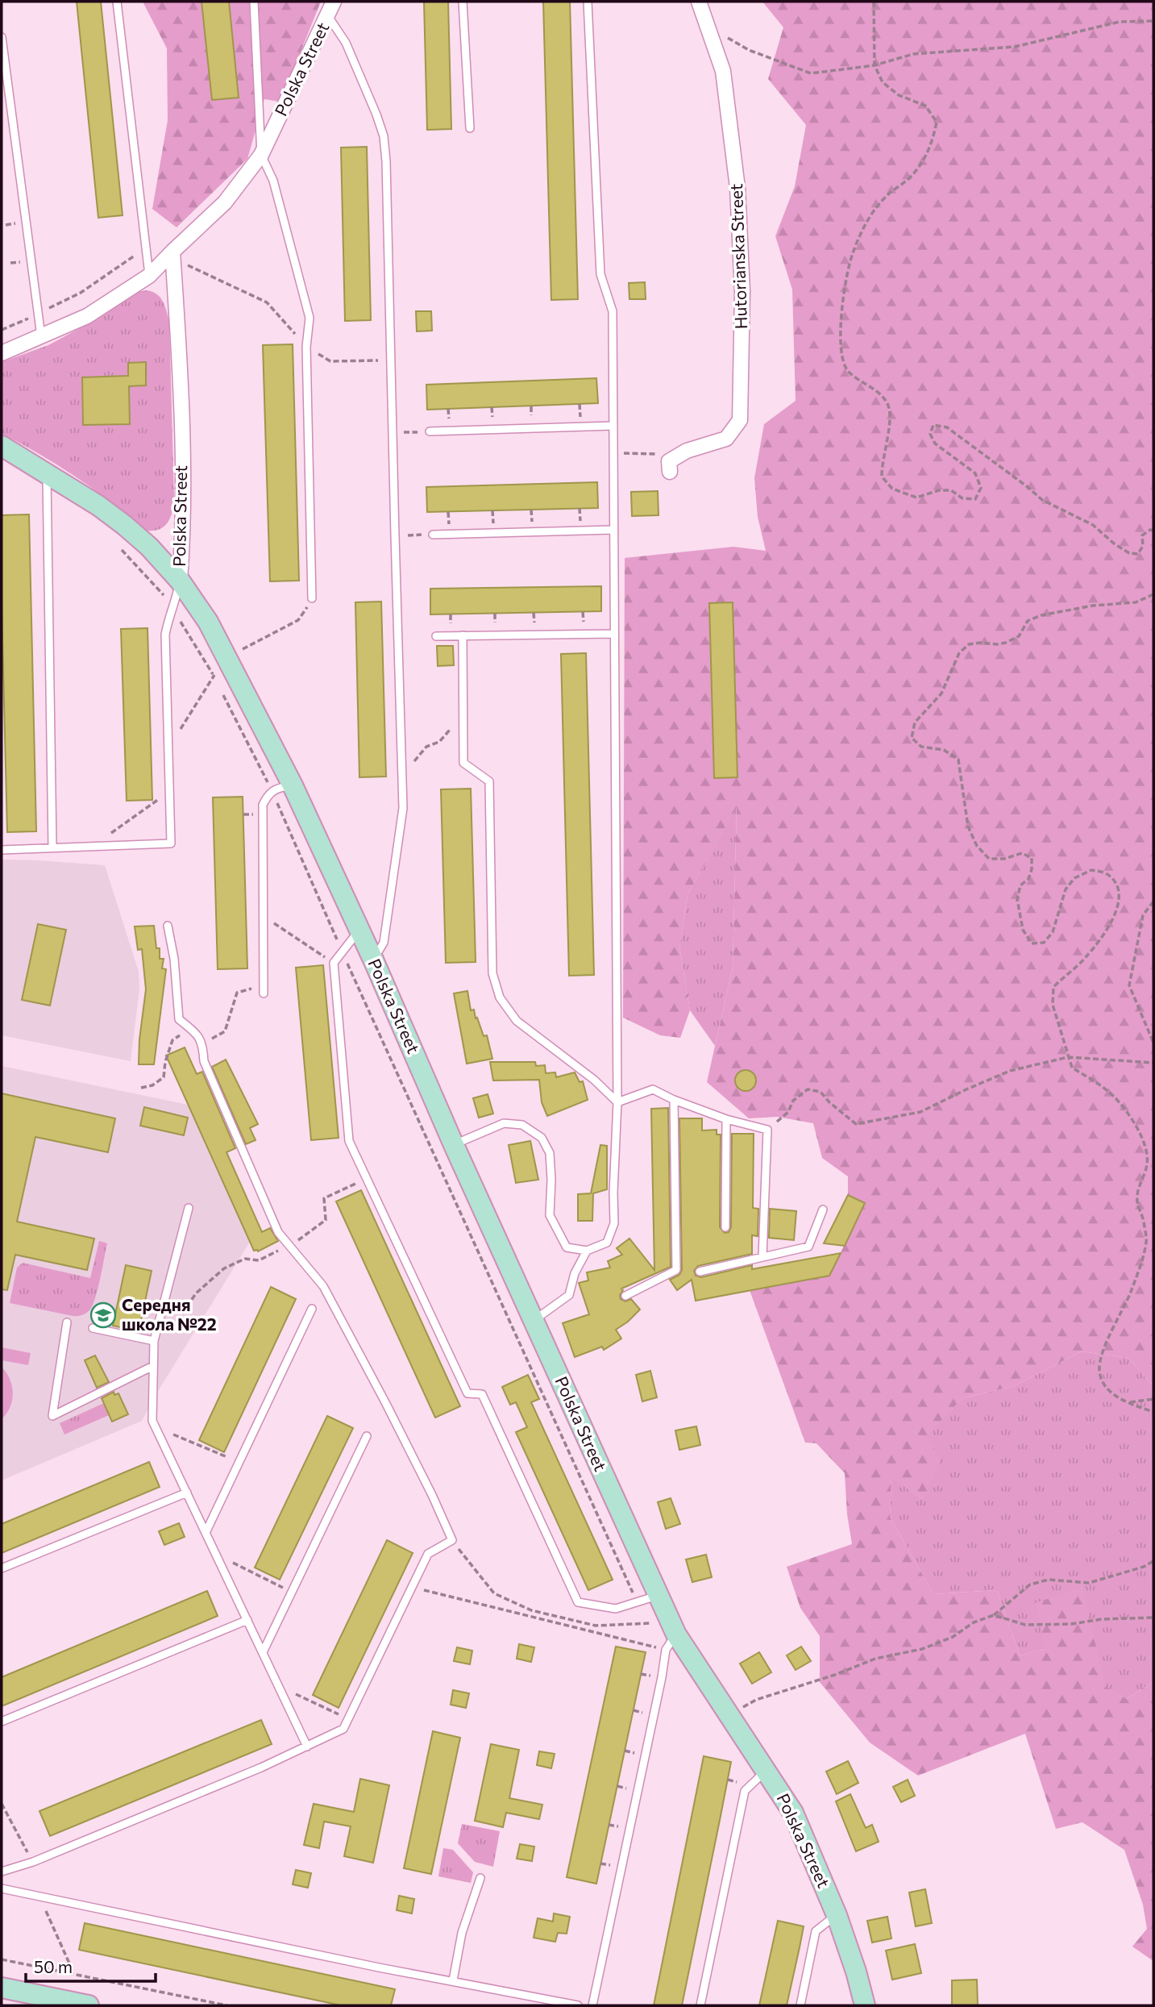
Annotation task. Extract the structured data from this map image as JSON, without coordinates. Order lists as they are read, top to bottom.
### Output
{
  "streets": {
    "street": ["Polska Street", "Hutorianska Street"]
  },
  "places": {
    "school or university": ["Середня школа №22"]
  },
  "scale_bar": "50 m"
}
